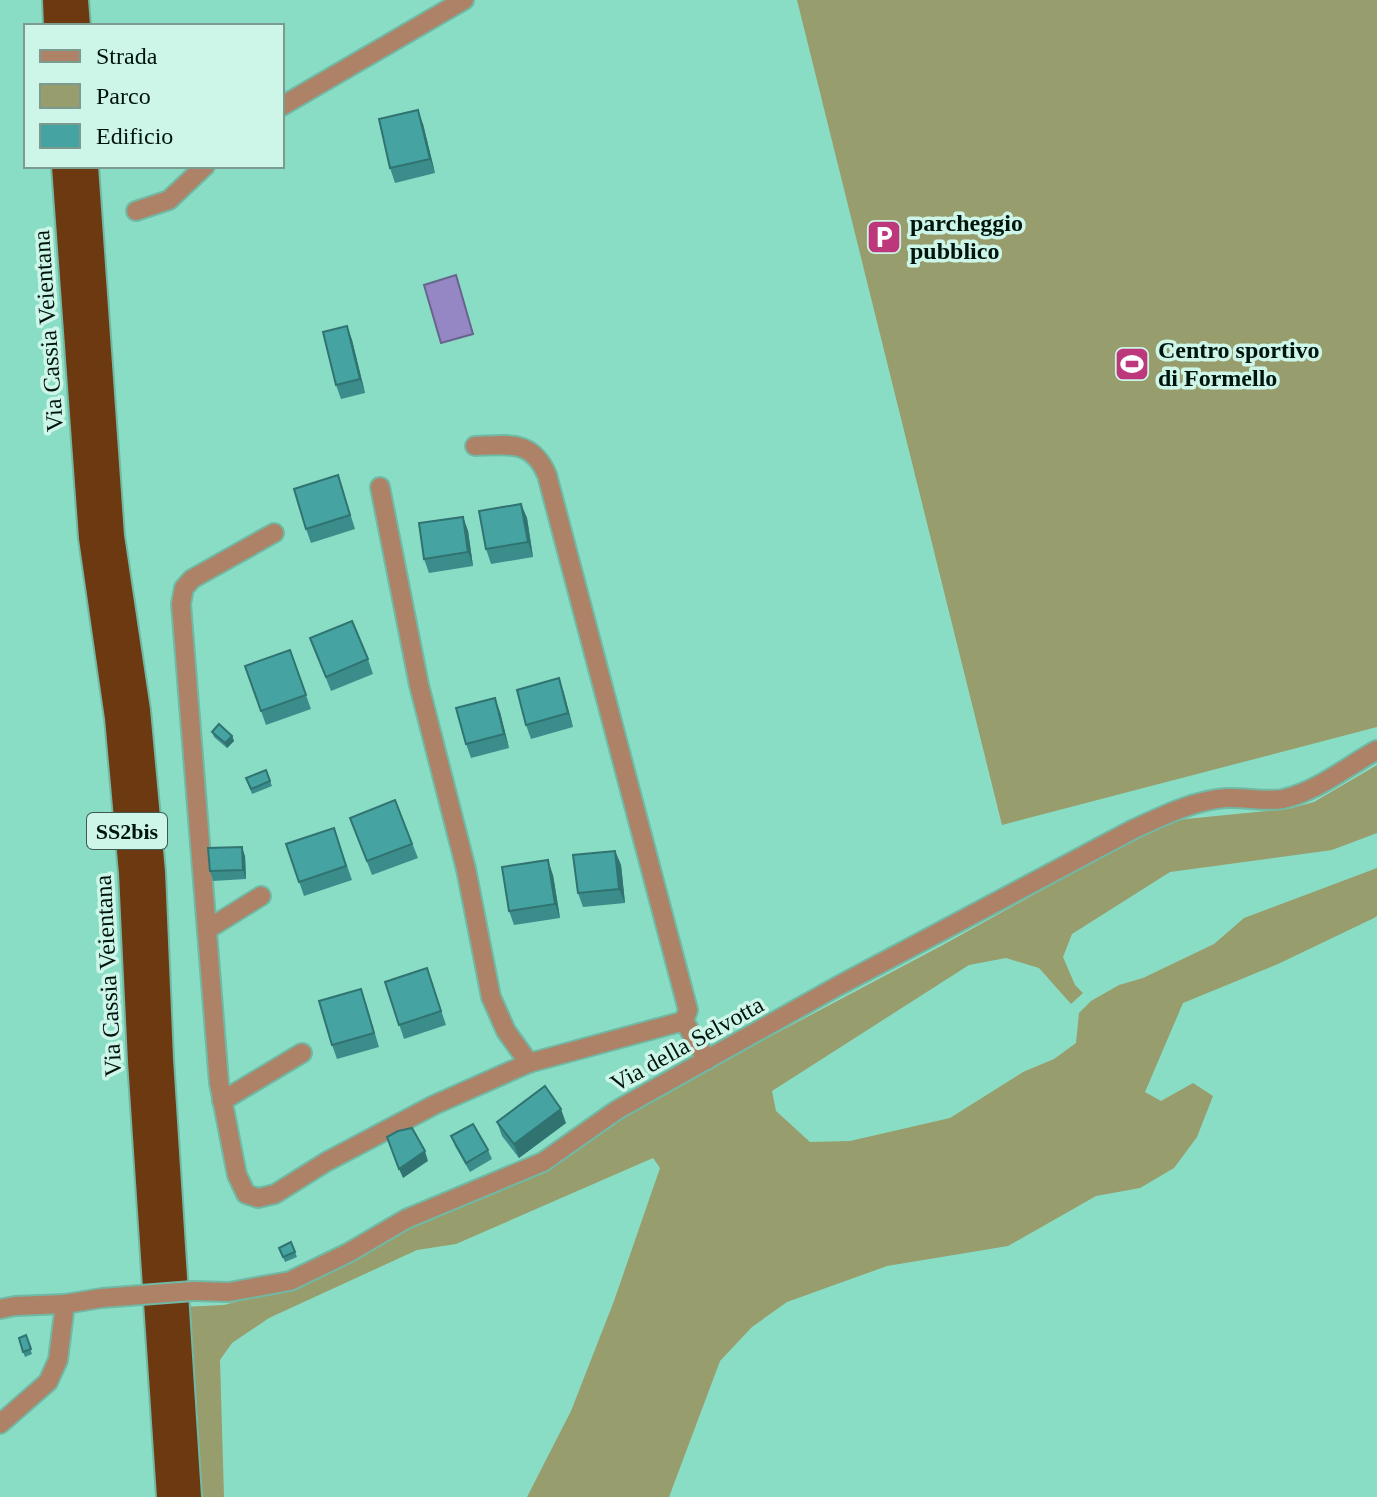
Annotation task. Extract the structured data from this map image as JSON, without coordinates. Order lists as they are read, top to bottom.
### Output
{
  "streets": {
    "highway": ["Via Cassia Veientana", "SS2bis"],
    "street": ["Via della Selvotta"]
  },
  "places": {
    "parking": ["parcheggio pubblico"],
    "sports": ["Centro sportivo di Formello"]
  },
  "legend": ["Strada", "Parco", "Edificio"]
}
